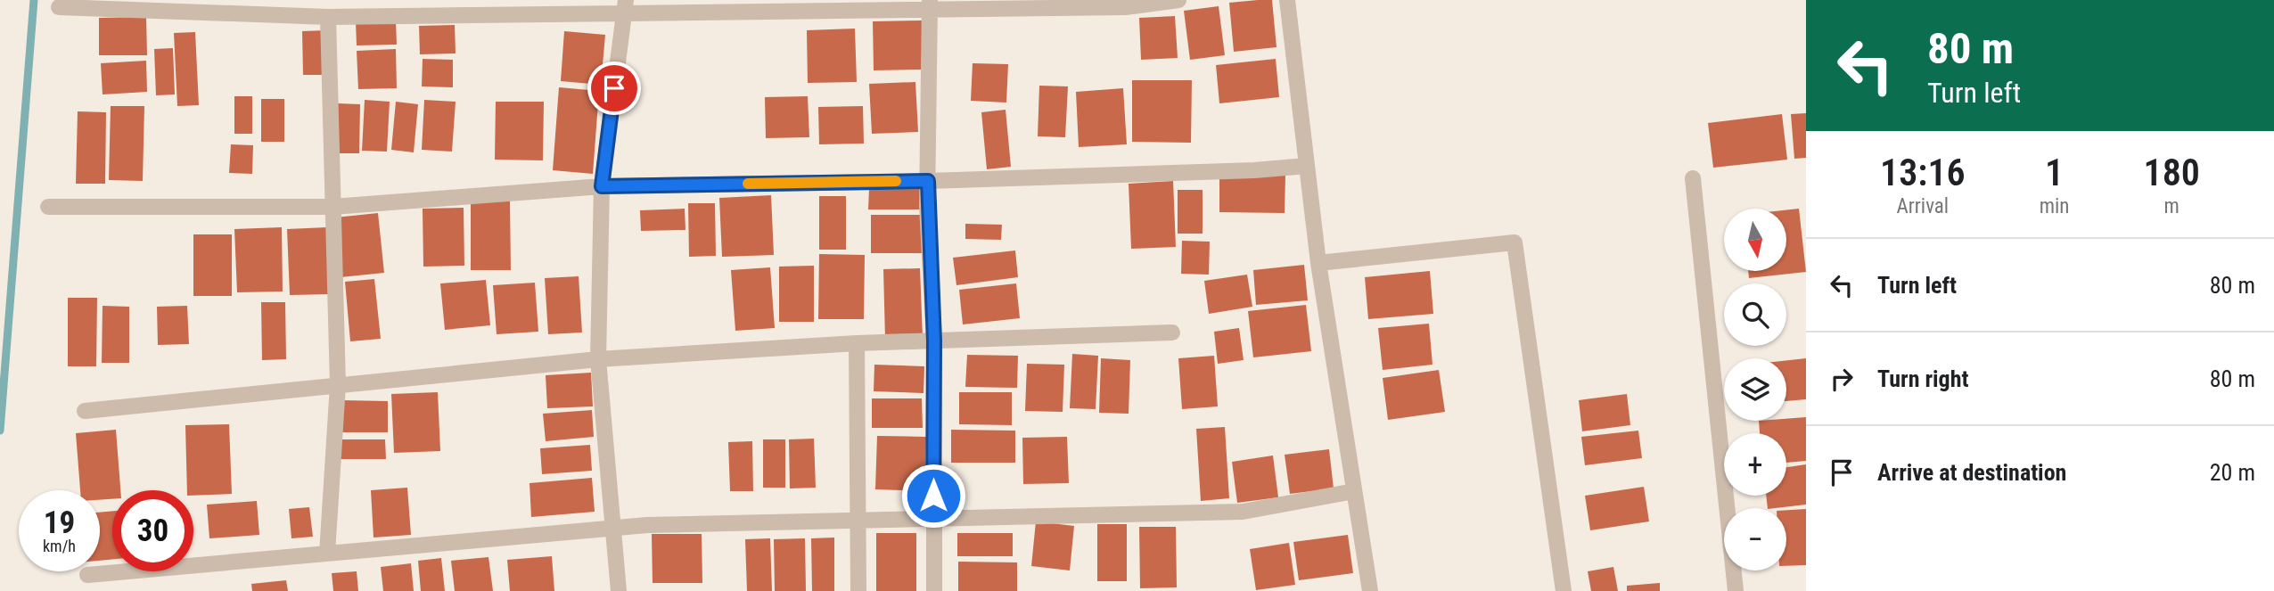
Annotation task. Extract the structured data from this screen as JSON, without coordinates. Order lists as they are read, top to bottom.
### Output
{
  "north": "bottom",
  "page": {
    "turn": ["80 m", "Turn left"],
    "eta": [
      "13:16",
      "Arrival",
      "1",
      "min",
      "180",
      "m"
    ],
    "map_buttons": ["+", "−"],
    "list": [
      {
        "name": "Turn left",
        "value": "80 m"
      },
      {
        "name": "Turn right",
        "value": "80 m"
      },
      {
        "name": "Arrive at destination",
        "value": "20 m"
      }
    ],
    "speed": "19 km/h",
    "limit": "30"
  }
}
